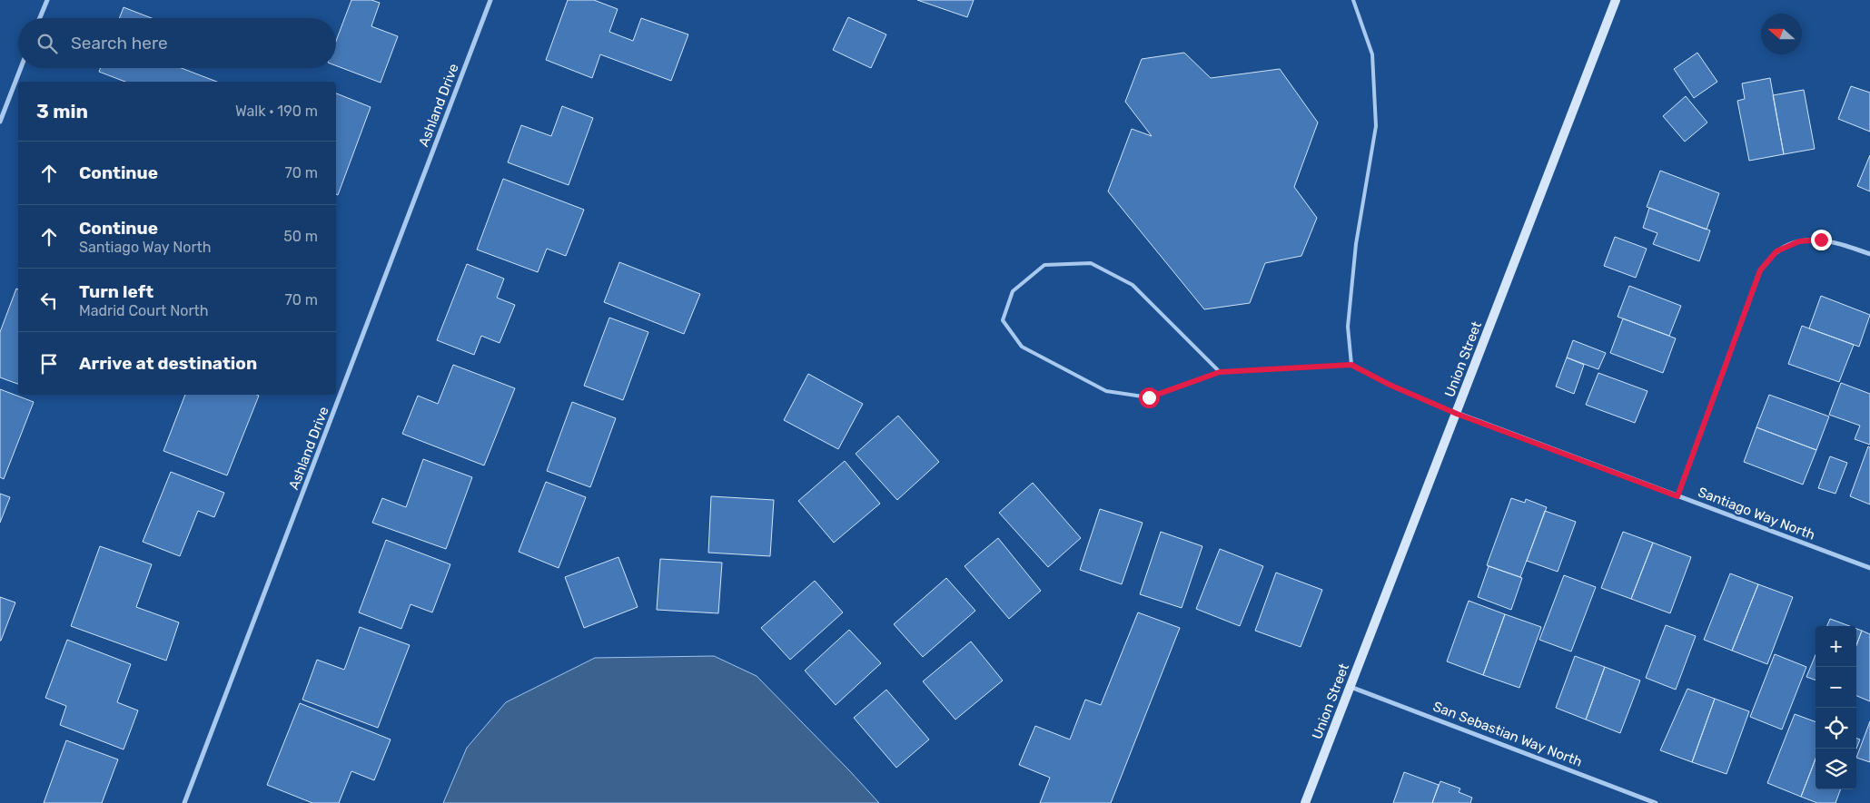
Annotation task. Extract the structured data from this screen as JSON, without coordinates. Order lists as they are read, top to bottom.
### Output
{
  "streets": {
    "street": [
      "Ashland Drive",
      "Union Street",
      "Santiago Way North",
      "San Sebastian Way North"
    ]
  },
  "crossings": [
    ["Union Street", "Santiago Way North"],
    ["Union Street", "San Sebastian Way North"]
  ],
  "north": "left",
  "page": {
    "search": "Search here",
    "heading": ["3 min", "Walk · 190 m"],
    "list": [
      ["Continue", "70 m"],
      ["Continue", "Santiago Way North", "50 m"],
      ["Turn left", "Madrid Court North", "70 m"],
      "Arrive at destination"
    ],
    "map_buttons": ["+", "−"]
  }
}
